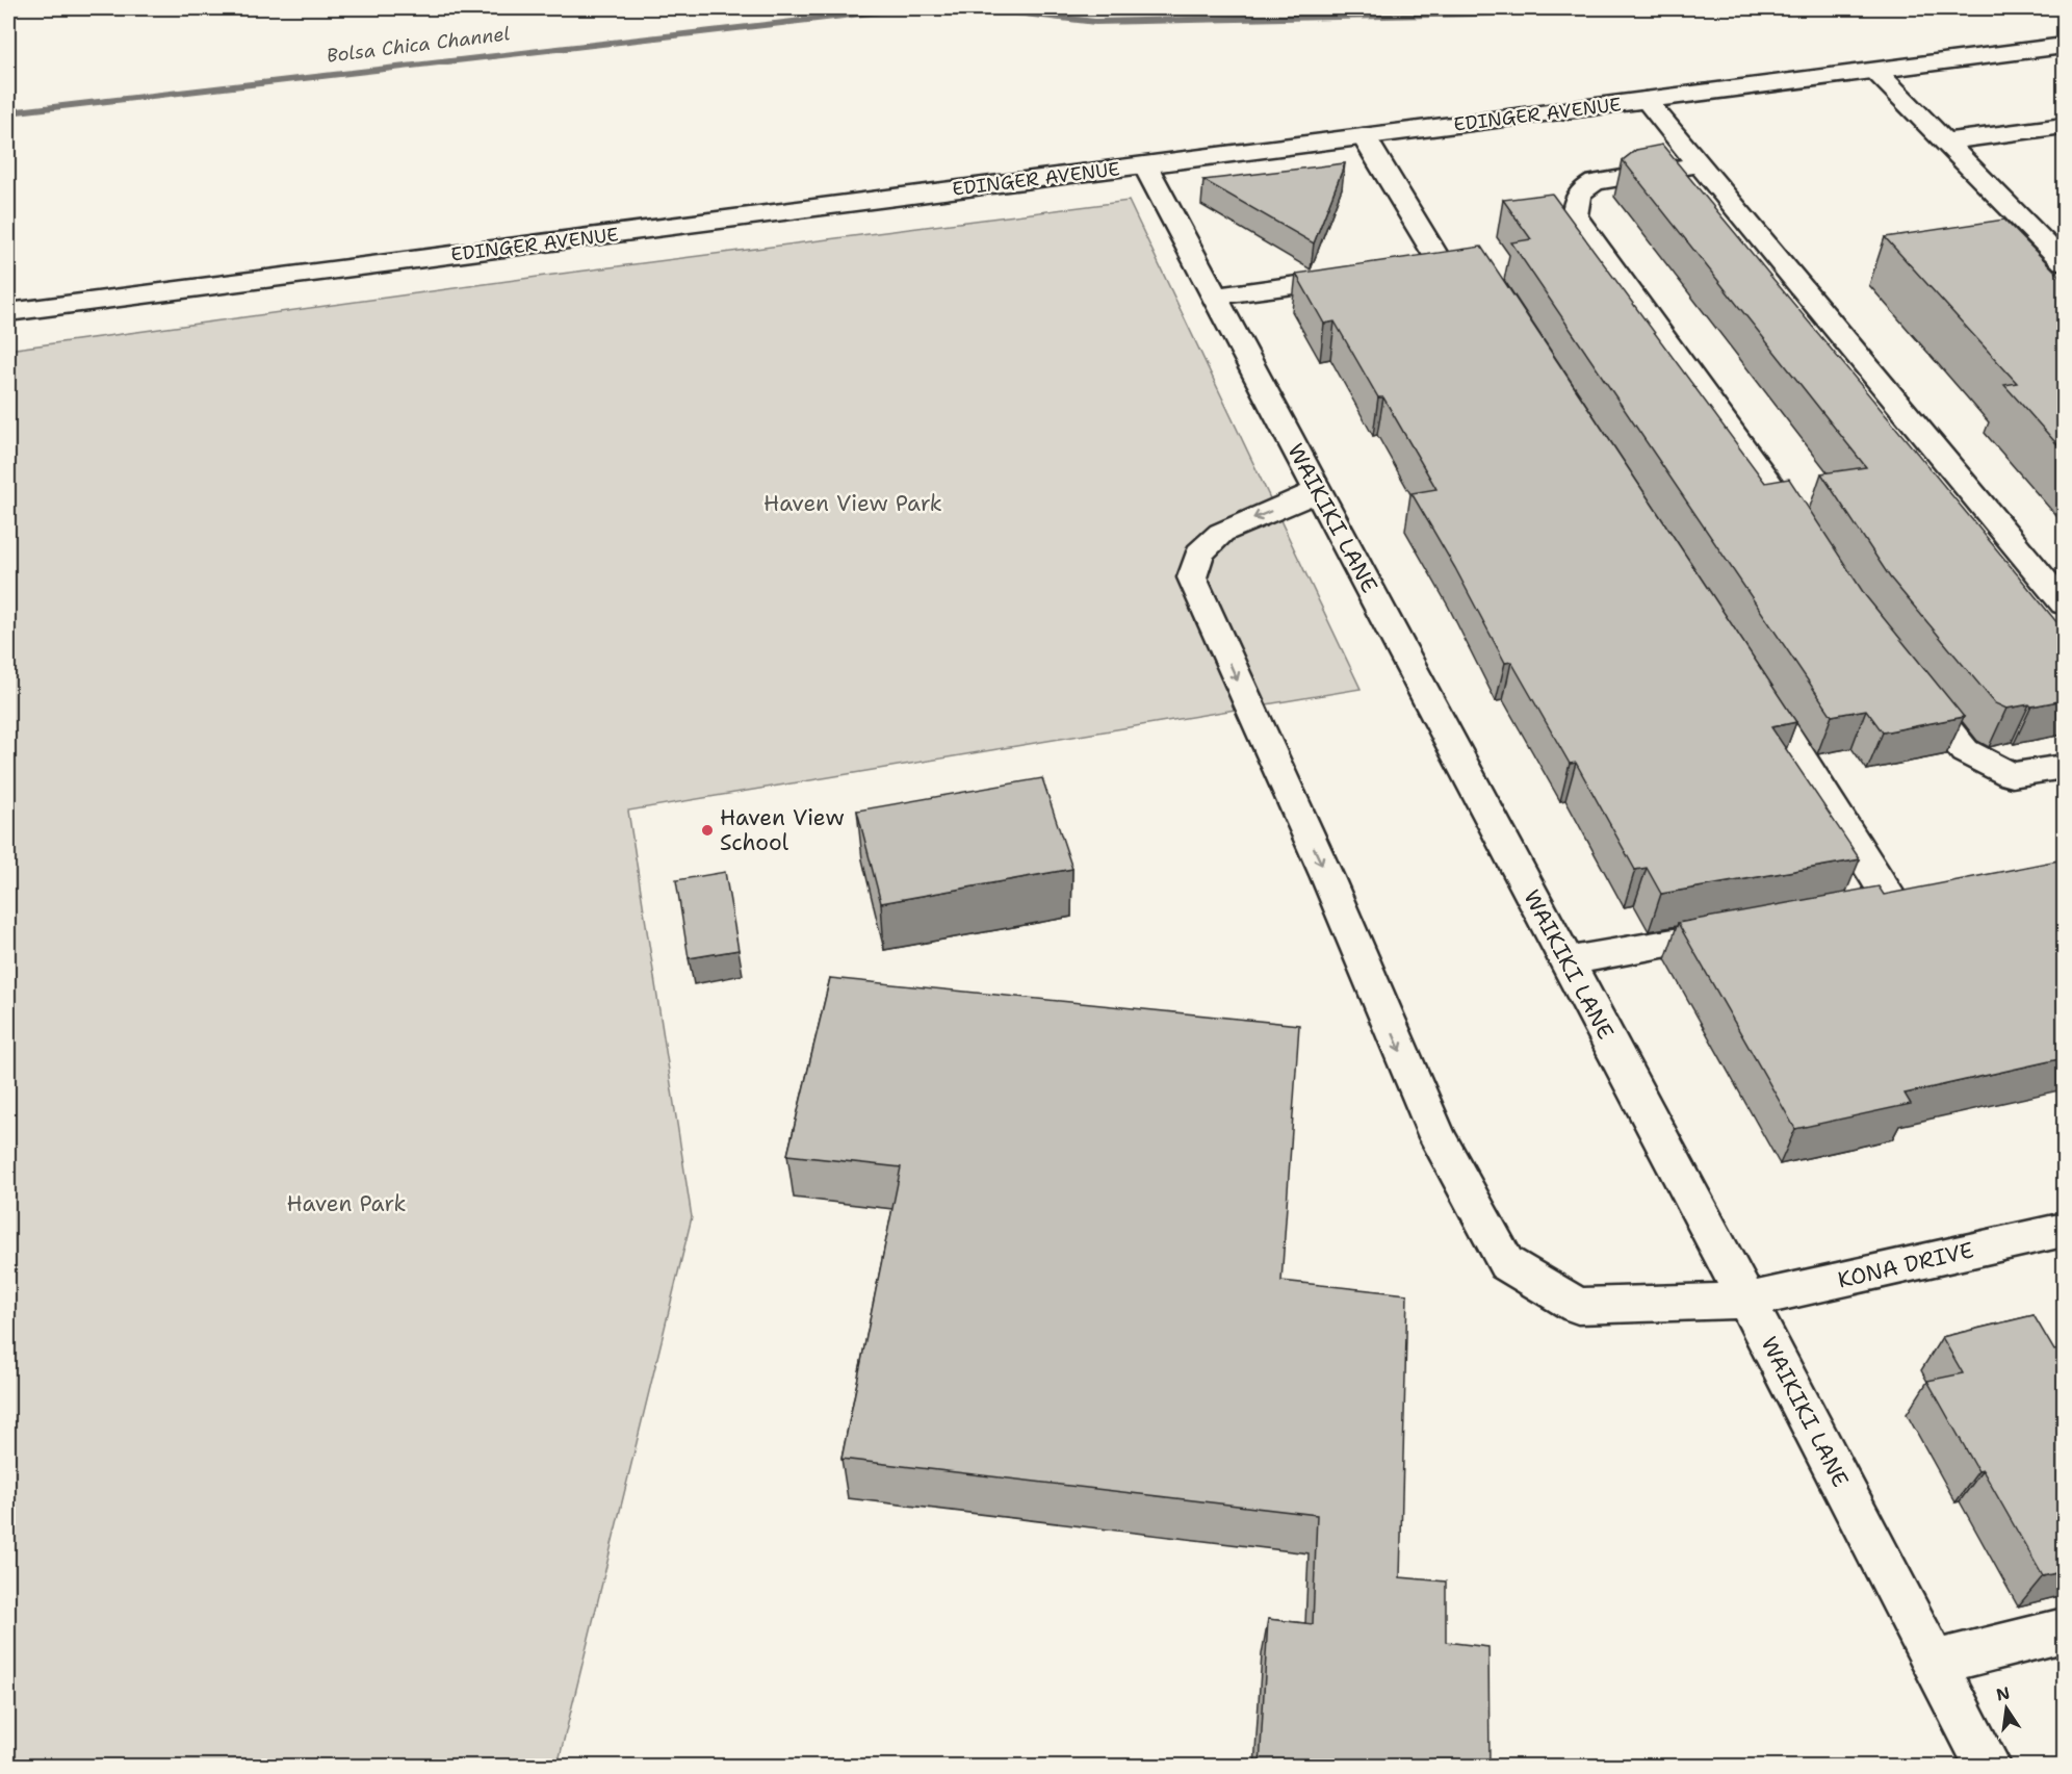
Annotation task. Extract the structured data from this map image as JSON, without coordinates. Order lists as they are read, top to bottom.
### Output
{
  "streets": {
    "main road": ["EDINGER AVENUE", "WAIKIKI LANE", "KONA DRIVE"]
  },
  "crossings": [
    ["EDINGER AVENUE", "WAIKIKI LANE"],
    ["WAIKIKI LANE", "KONA DRIVE"]
  ],
  "water": ["Bolsa Chica Channel"],
  "parks": ["Haven View Park", "Haven Park"],
  "places": ["Haven View School"],
  "north": "top"
}
